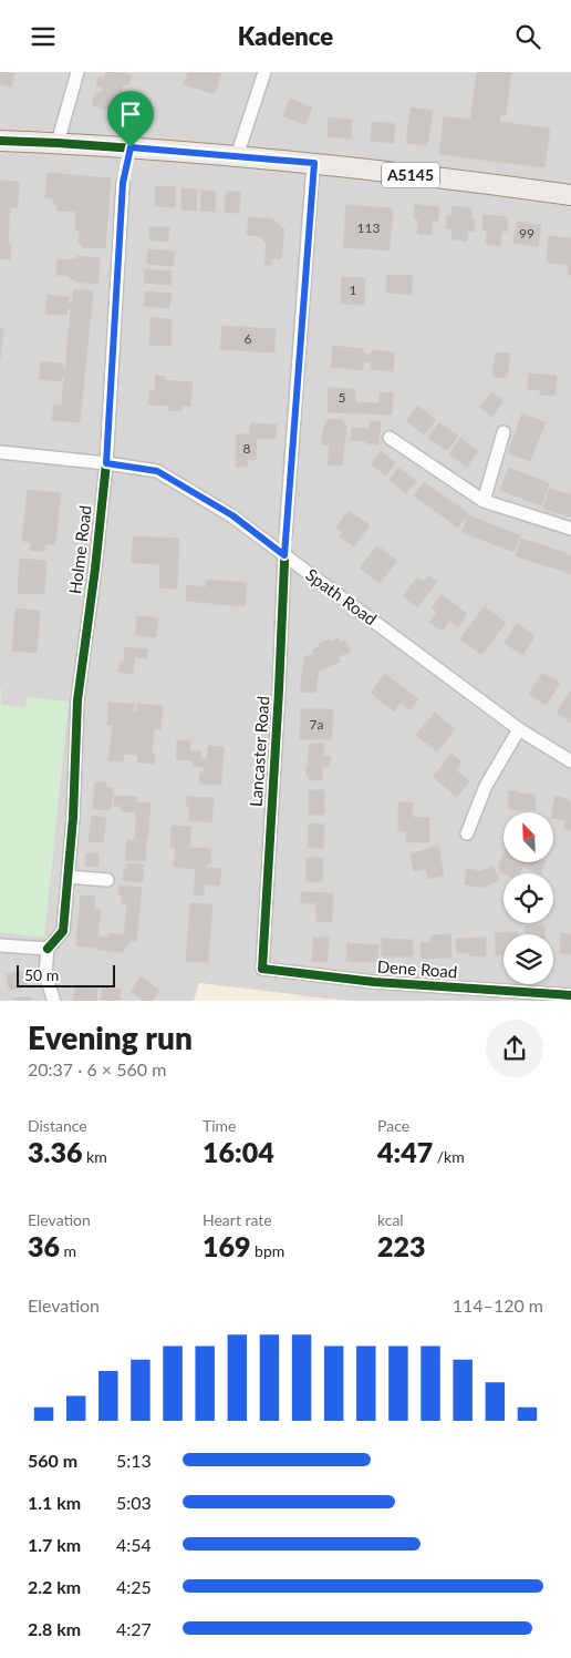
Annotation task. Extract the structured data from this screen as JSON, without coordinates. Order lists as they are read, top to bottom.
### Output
{
  "streets": {
    "main road": ["A5145"],
    "street": [
      "Holme Road",
      "Spath Road",
      "Lancaster Road",
      "Dene Road"
    ]
  },
  "crossings": [
    ["Holme Road", "Spath Road"],
    ["Spath Road", "Lancaster Road"],
    ["Lancaster Road", "Dene Road"]
  ],
  "house_numbers": [
    "113",
    "99",
    "1",
    "6",
    "5",
    "8",
    "7a"
  ],
  "scale_bar": "50 m",
  "north": "top left",
  "page": {
    "header": "Kadence",
    "scale": "50 m",
    "heading": ["Evening run", "20:37 · 6 × 560 m"],
    "stats": [
      ["Distance", "3.36 km"],
      ["Time", "16:04"],
      ["Pace", "4:47 /km"],
      ["Elevation", "36 m"],
      ["Heart rate", "169 bpm"],
      ["kcal", "223"]
    ],
    "chart": ["Elevation", "114–120 m"],
    "list": [
      {
        "name": "560 m",
        "note": "5:13"
      },
      {
        "name": "1.1 km",
        "note": "5:03"
      },
      {
        "name": "1.7 km",
        "note": "4:54"
      },
      {
        "name": "2.2 km",
        "note": "4:25"
      },
      {
        "name": "2.8 km",
        "note": "4:27"
      }
    ]
  }
}
